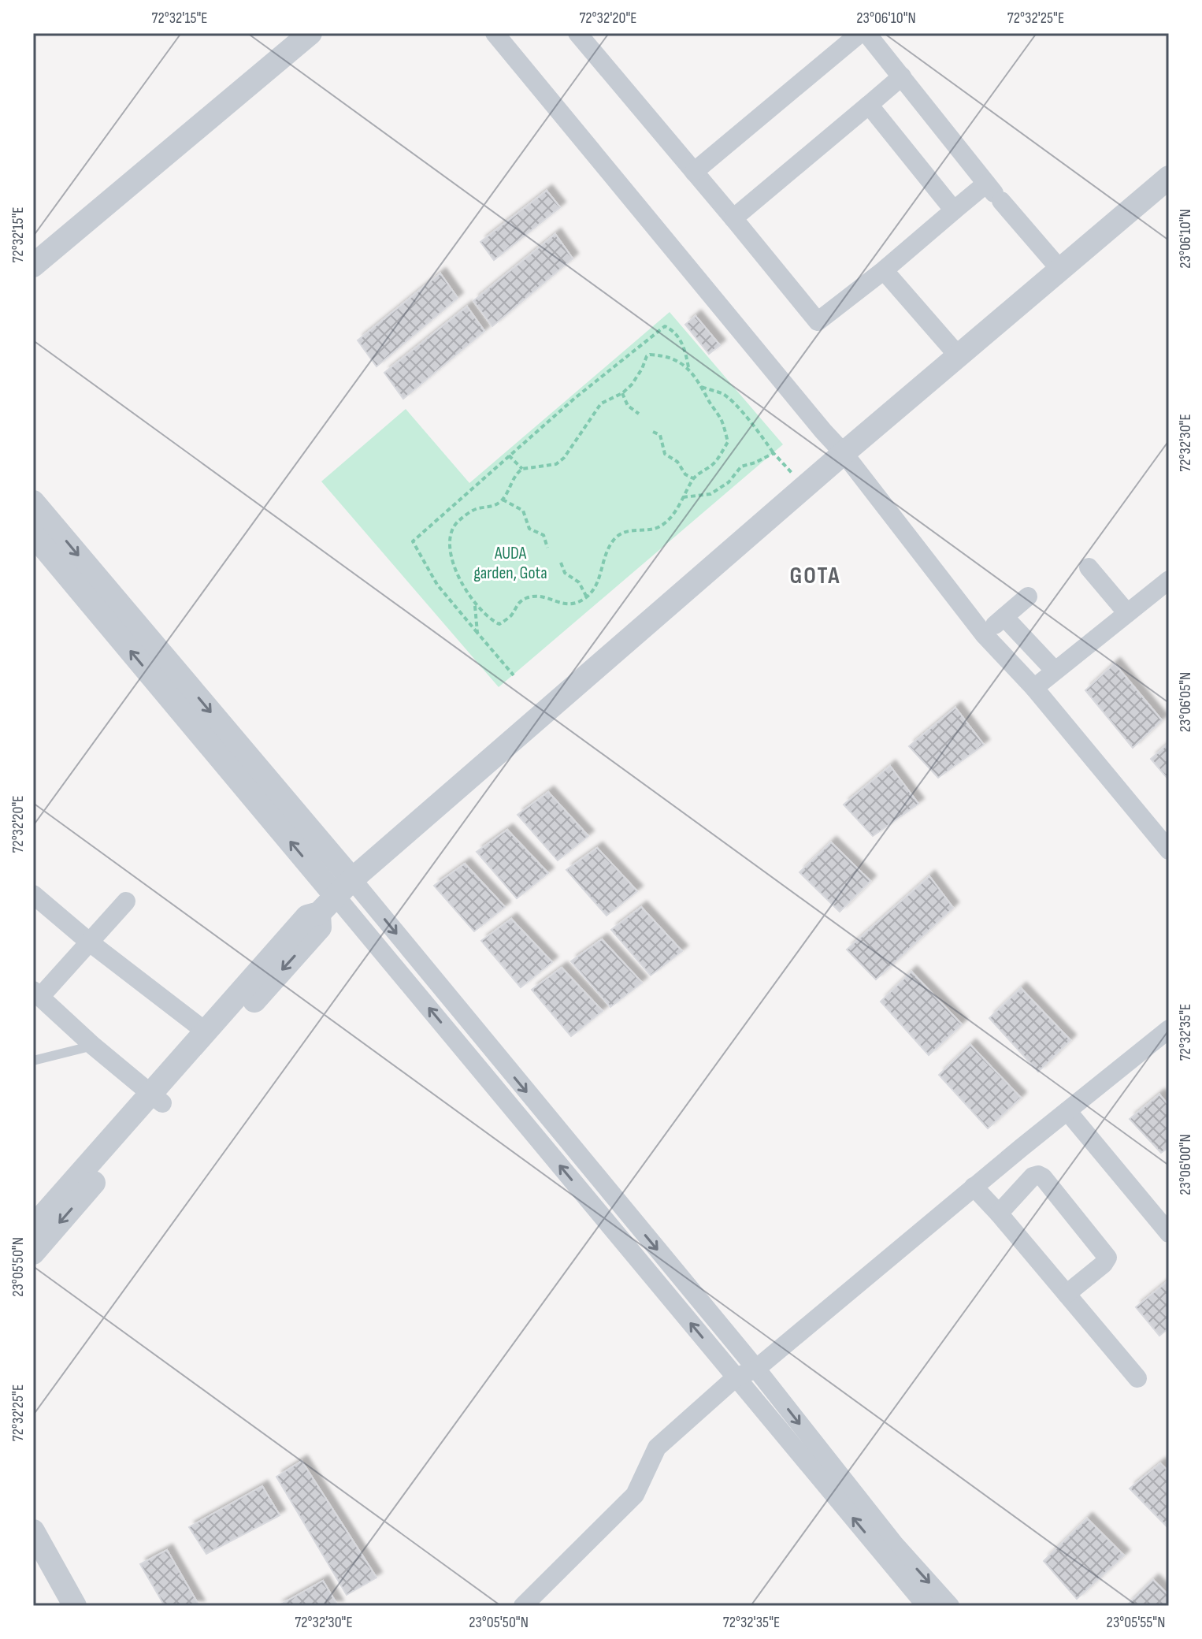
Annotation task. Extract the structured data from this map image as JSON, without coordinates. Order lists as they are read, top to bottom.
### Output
{
  "districts": ["GOTA"],
  "parks": ["AUDA garden, Gota"],
  "coordinates": [
    "72°32'15\"E",
    "72°32'20\"E",
    "23°06'10\"N",
    "72°32'25\"E",
    "72°32'30\"E",
    "23°06'05\"N",
    "72°32'35\"E",
    "23°06'00\"N",
    "23°05'50\"N",
    "23°05'55\"N"
  ]
}
